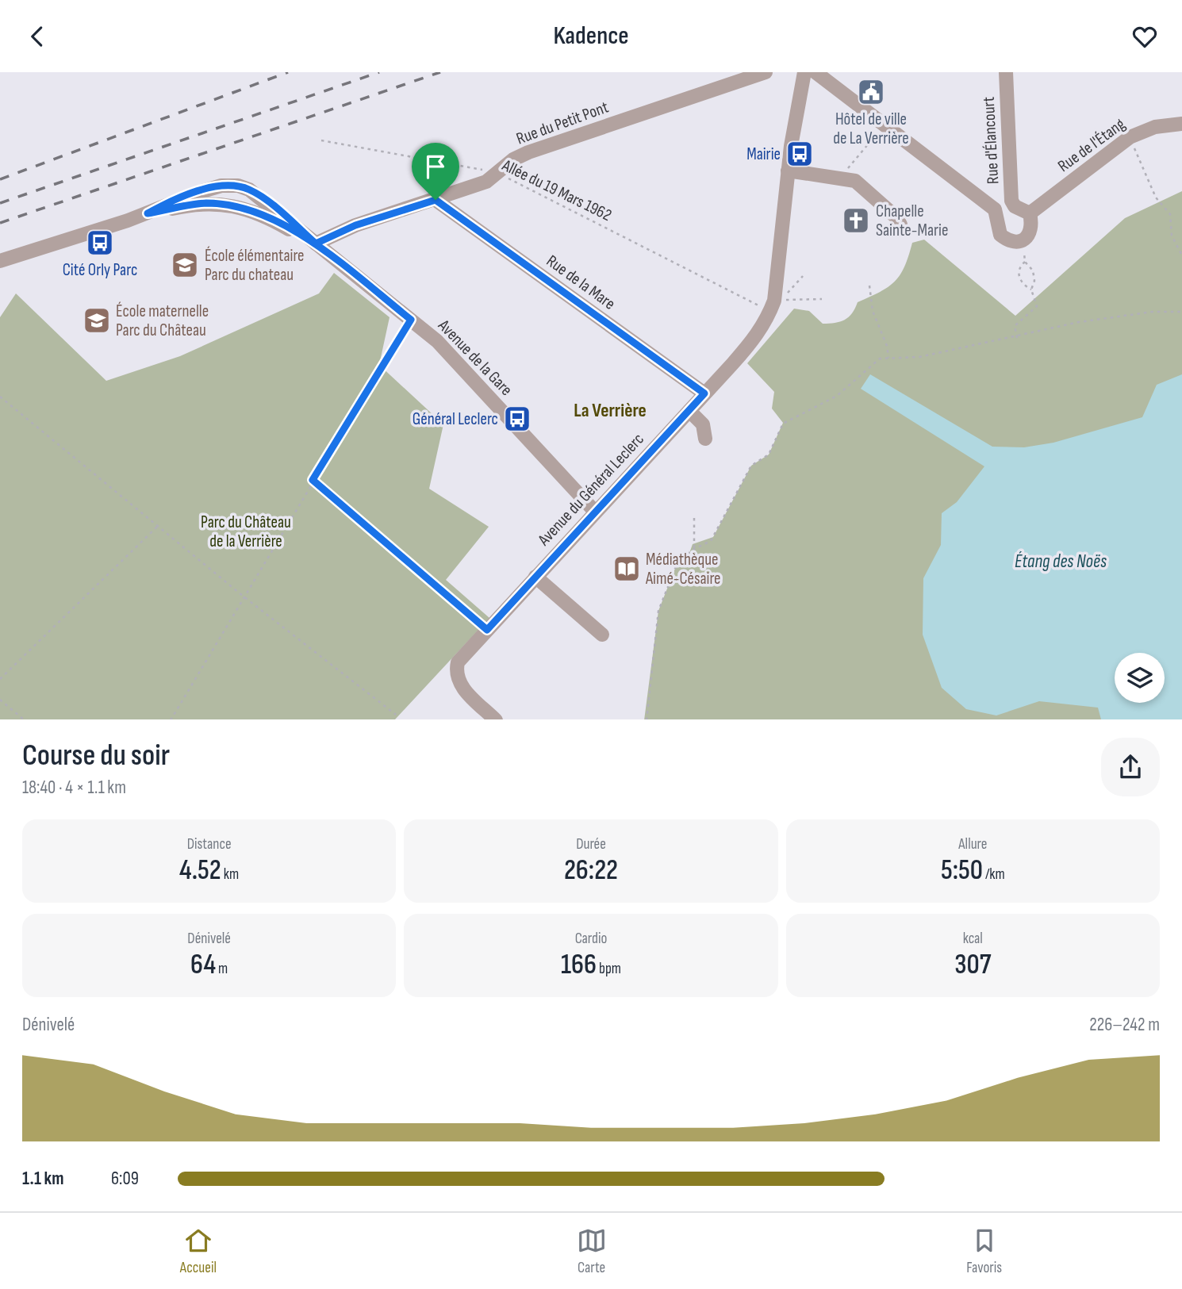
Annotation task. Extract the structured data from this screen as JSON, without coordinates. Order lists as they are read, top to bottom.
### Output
{
  "streets": {
    "street": [
      "Rue du Petit Pont",
      "Rue d'Élancourt",
      "Rue de l'Étang",
      "Rue de la Mare",
      "Avenue de la Gare",
      "Avenue du Général Leclerc"
    ],
    "path": ["Allée du 19 Mars 1962"]
  },
  "crossings": [
    ["Rue du Petit Pont", "Allée du 19 Mars 1962"],
    ["Rue du Petit Pont", "Rue de la Mare"],
    ["Rue du Petit Pont", "Avenue de la Gare"],
    ["Rue d'Élancourt", "Rue de l'Étang"],
    ["Rue de la Mare", "Avenue du Général Leclerc"],
    ["Avenue de la Gare", "Avenue du Général Leclerc"]
  ],
  "districts": ["La Verrière"],
  "water": ["Étang des Noës"],
  "parks": ["Parc du Château de la Verrière"],
  "places": {
    "public building": ["Hôtel de ville de La Verrière"],
    "bus stop": ["Mairie", "Cité Orly Parc", "Général Leclerc"],
    "church": ["Chapelle Sainte-Marie"],
    "school or university": ["École élémentaire Parc du chateau", "École maternelle Parc du Château"],
    "library": ["Médiathèque Aimé-Césaire"]
  },
  "page": {
    "header": "Kadence",
    "heading": ["Course du soir", "18:40 · 4 × 1.1 km"],
    "stats": [
      ["Distance", "4.52 km"],
      ["Durée", "26:22"],
      ["Allure", "5:50 /km"],
      ["Dénivelé", "64 m"],
      ["Cardio", "166 bpm"],
      ["kcal", "307"]
    ],
    "chart": ["Dénivelé", "226–242 m"],
    "list": [
      {
        "name": "1.1 km",
        "note": "6:09"
      }
    ],
    "tabs": ["Accueil", "Carte", "Favoris"]
  }
}
